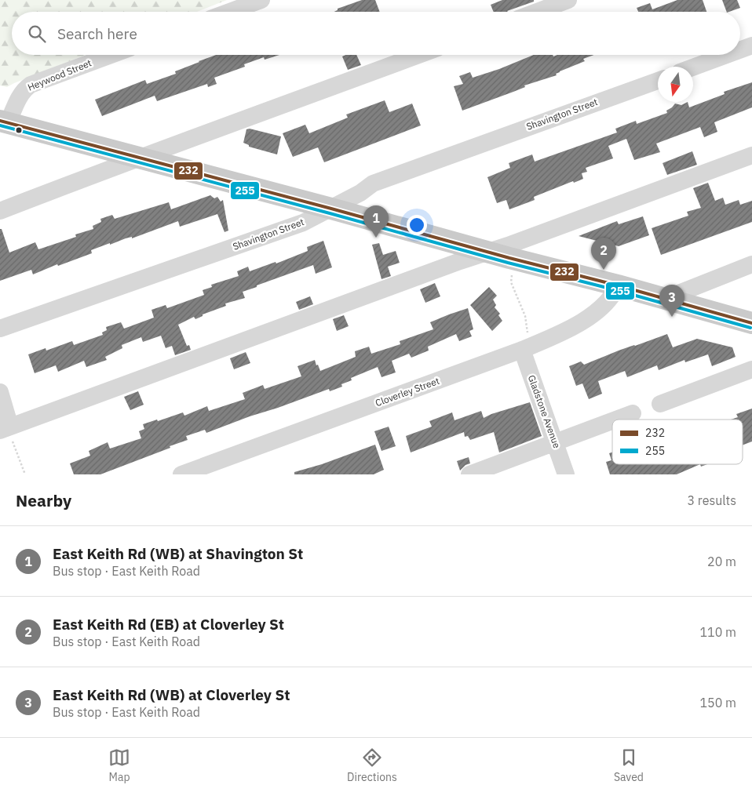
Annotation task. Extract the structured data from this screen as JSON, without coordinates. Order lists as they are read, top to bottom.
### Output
{
  "streets": {
    "street": [
      "Heywood Street",
      "Shavington Street",
      "Cloverley Street",
      "Gladstone Avenue"
    ]
  },
  "crossings": [
    ["Cloverley Street", "Gladstone Avenue"]
  ],
  "lines": ["transit line 232", "transit line 255"],
  "legend": ["232", "255"],
  "north": "bottom",
  "page": {
    "search": "Search here",
    "pins": ["1", "2", "3"],
    "heading": ["Nearby", "3 results"],
    "list": [
      {
        "mark": "1",
        "name": "East Keith Rd (WB) at Shavington St",
        "note": "Bus stop · East Keith Road",
        "value": "20 m"
      },
      {
        "mark": "2",
        "name": "East Keith Rd (EB) at Cloverley St",
        "note": "Bus stop · East Keith Road",
        "value": "110 m"
      },
      {
        "mark": "3",
        "name": "East Keith Rd (WB) at Cloverley St",
        "note": "Bus stop · East Keith Road",
        "value": "150 m"
      }
    ],
    "nav": ["Map", "Directions", "Saved"]
  }
}
